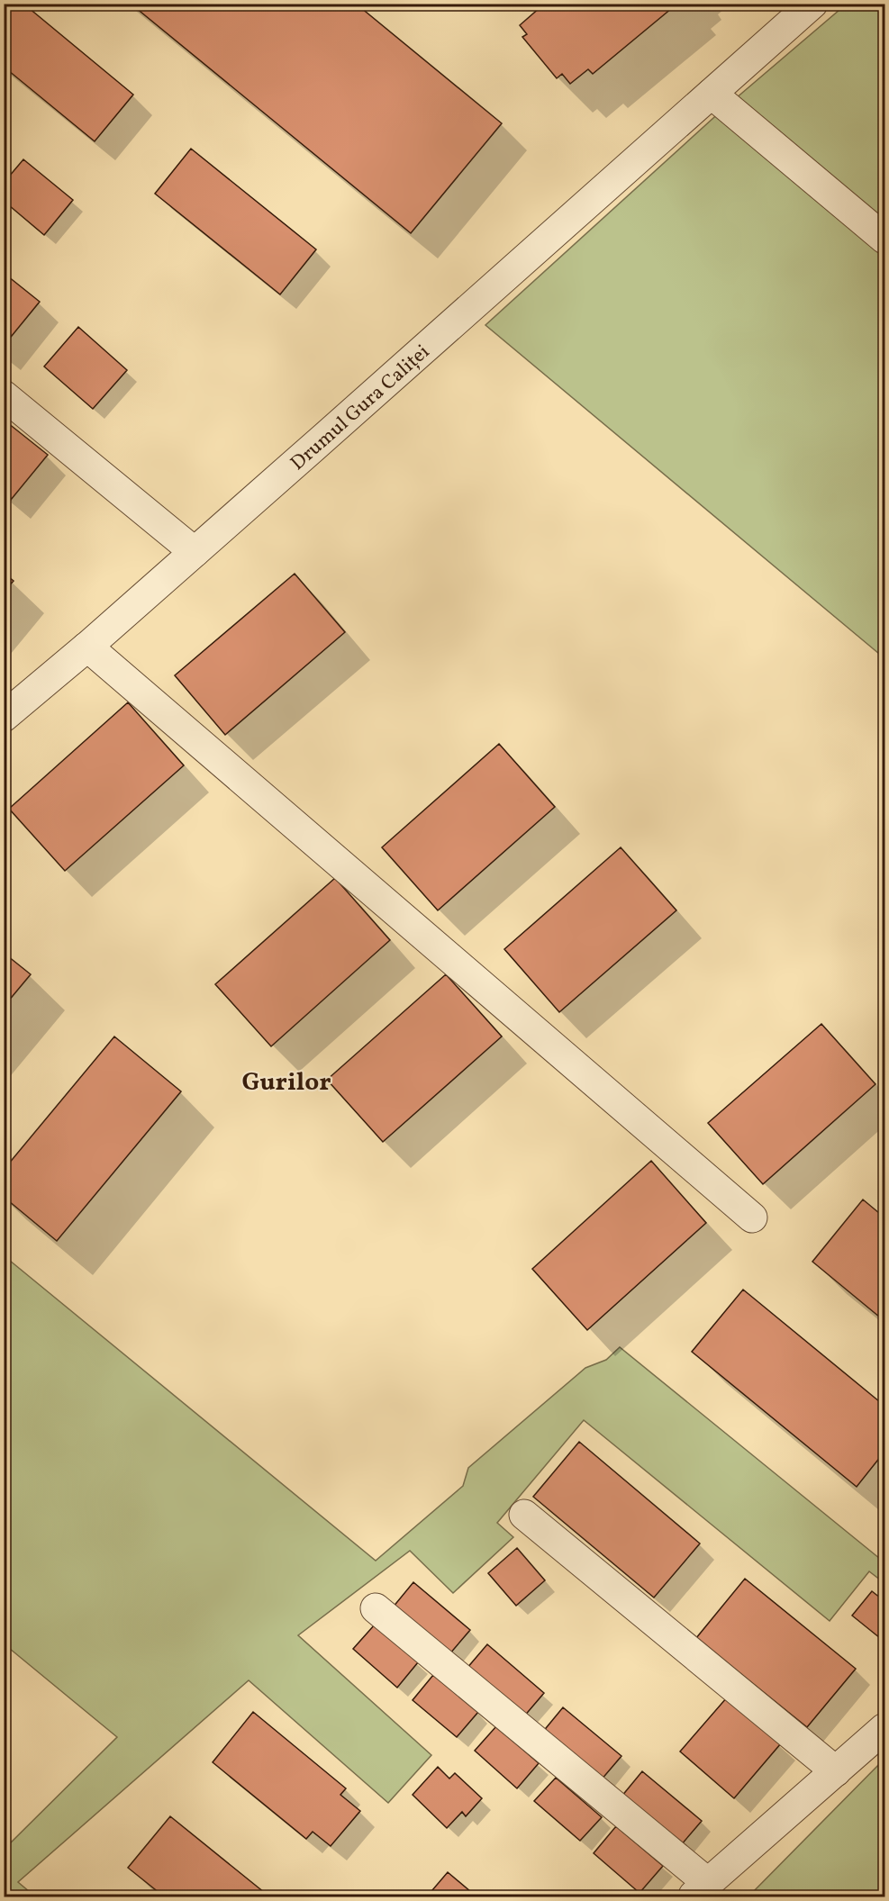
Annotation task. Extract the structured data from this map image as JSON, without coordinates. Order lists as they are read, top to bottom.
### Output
{
  "streets": {
    "street": ["Drumul Gura Caliței"]
  },
  "districts": ["Gurilor"]
}
